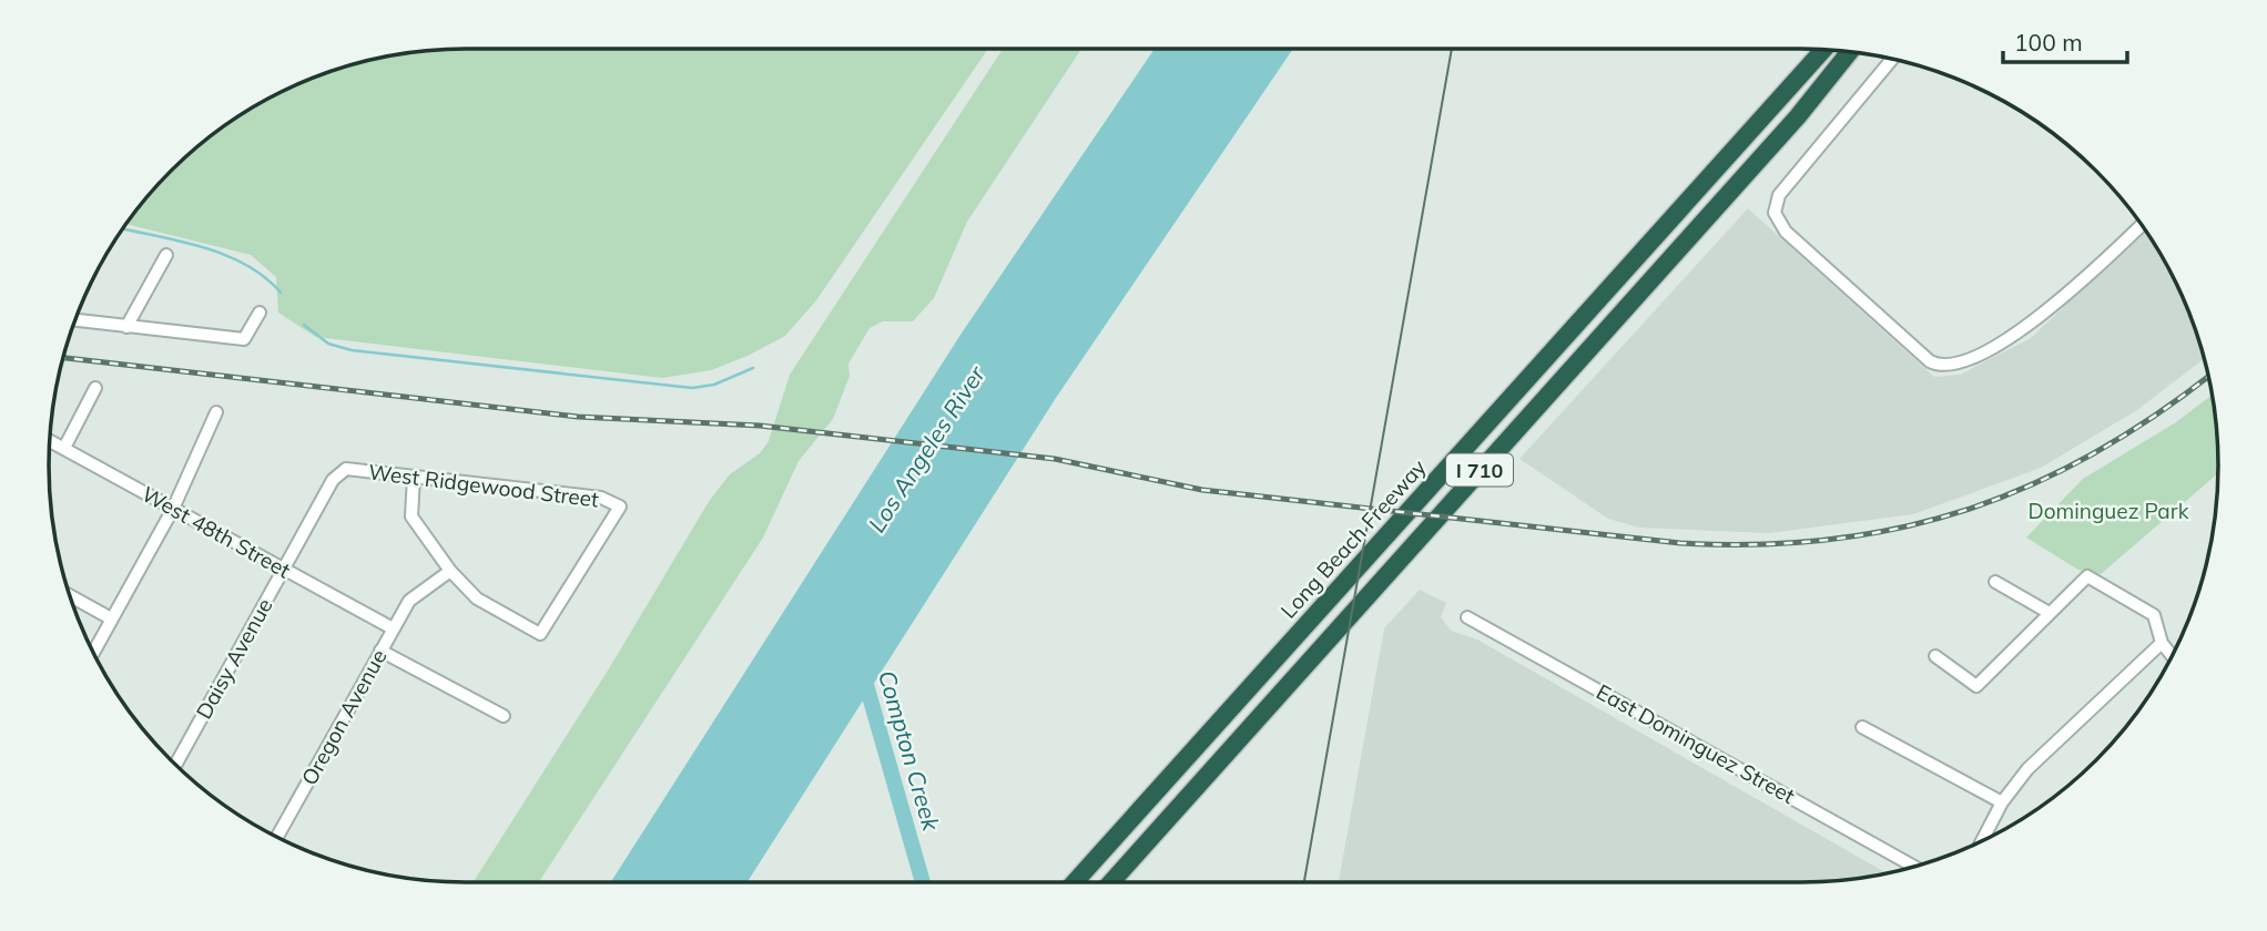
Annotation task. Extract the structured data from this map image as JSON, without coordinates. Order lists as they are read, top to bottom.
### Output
{
  "streets": {
    "highway": ["I 710", "Long Beach Freeway"],
    "street": [
      "West Ridgewood Street",
      "West 48th Street",
      "Daisy Avenue",
      "Oregon Avenue",
      "East Dominguez Street"
    ]
  },
  "crossings": [
    ["West Ridgewood Street", "Daisy Avenue"],
    ["West Ridgewood Street", "Oregon Avenue"],
    ["West 48th Street", "Daisy Avenue"],
    ["West 48th Street", "Oregon Avenue"]
  ],
  "water": ["Los Angeles River", "Compton Creek"],
  "parks": ["Dominguez Park"],
  "scale_bar": "100 m"
}
